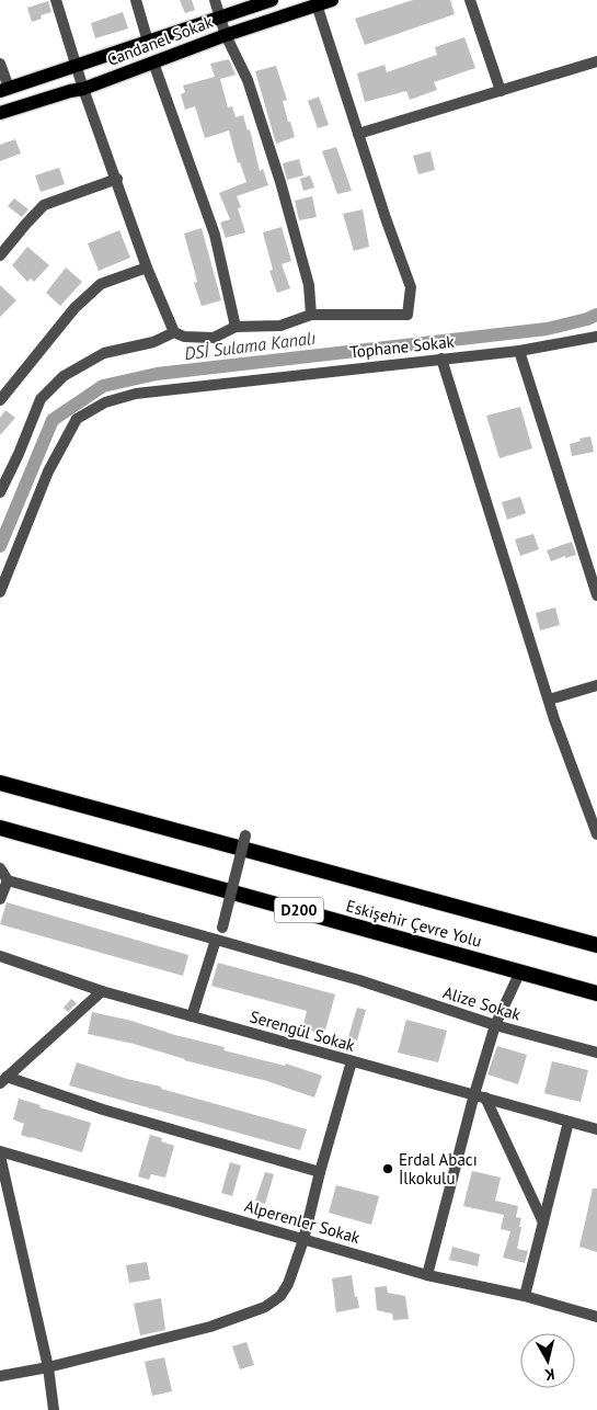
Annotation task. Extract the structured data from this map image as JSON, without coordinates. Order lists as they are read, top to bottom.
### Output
{
  "streets": {
    "highway": ["D200", "Eskişehir Çevre Yolu"],
    "main road": ["Candanel Sokak"],
    "street": [
      "Tophane Sokak",
      "Alize Sokak",
      "Serengül Sokak",
      "Alperenler Sokak"
    ]
  },
  "water": ["DSİ Sulama Kanalı"],
  "places": ["Erdal Abacı İlkokulu"],
  "north": "bottom"
}
